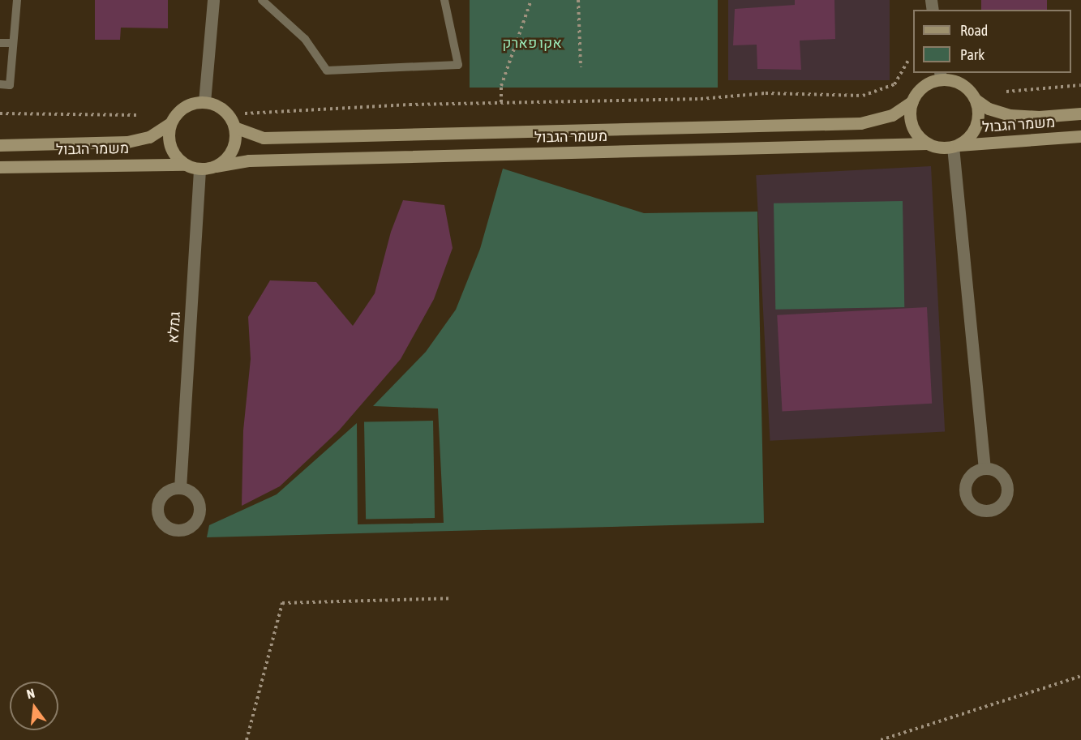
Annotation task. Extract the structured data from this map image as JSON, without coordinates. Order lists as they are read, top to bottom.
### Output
{
  "streets": {
    "main road": ["משמר הגבול"],
    "street": ["גמלא"]
  },
  "crossings": [
    ["משמר הגבול", "גמלא"]
  ],
  "parks": ["אקו פארק"],
  "legend": ["Road", "Park"],
  "north": "top"
}
